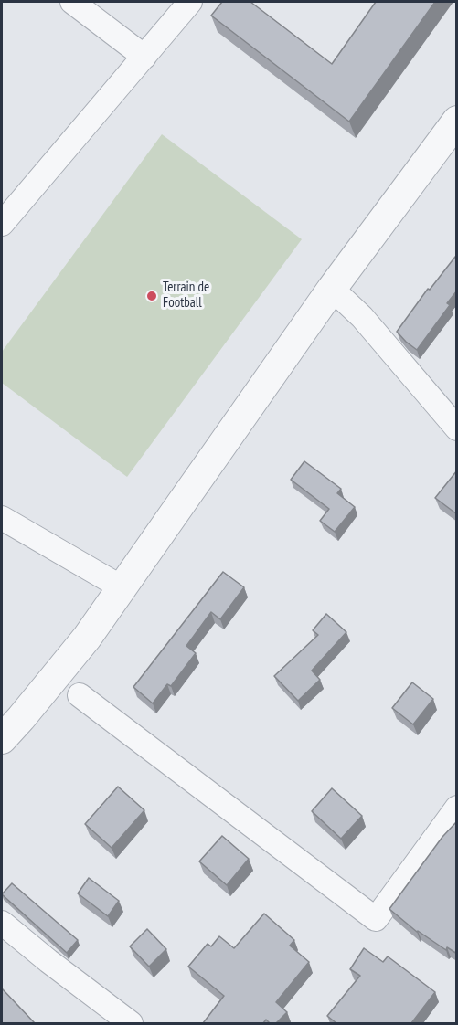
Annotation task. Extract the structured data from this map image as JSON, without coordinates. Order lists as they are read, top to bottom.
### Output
{
  "places": ["Terrain de Football"]
}
